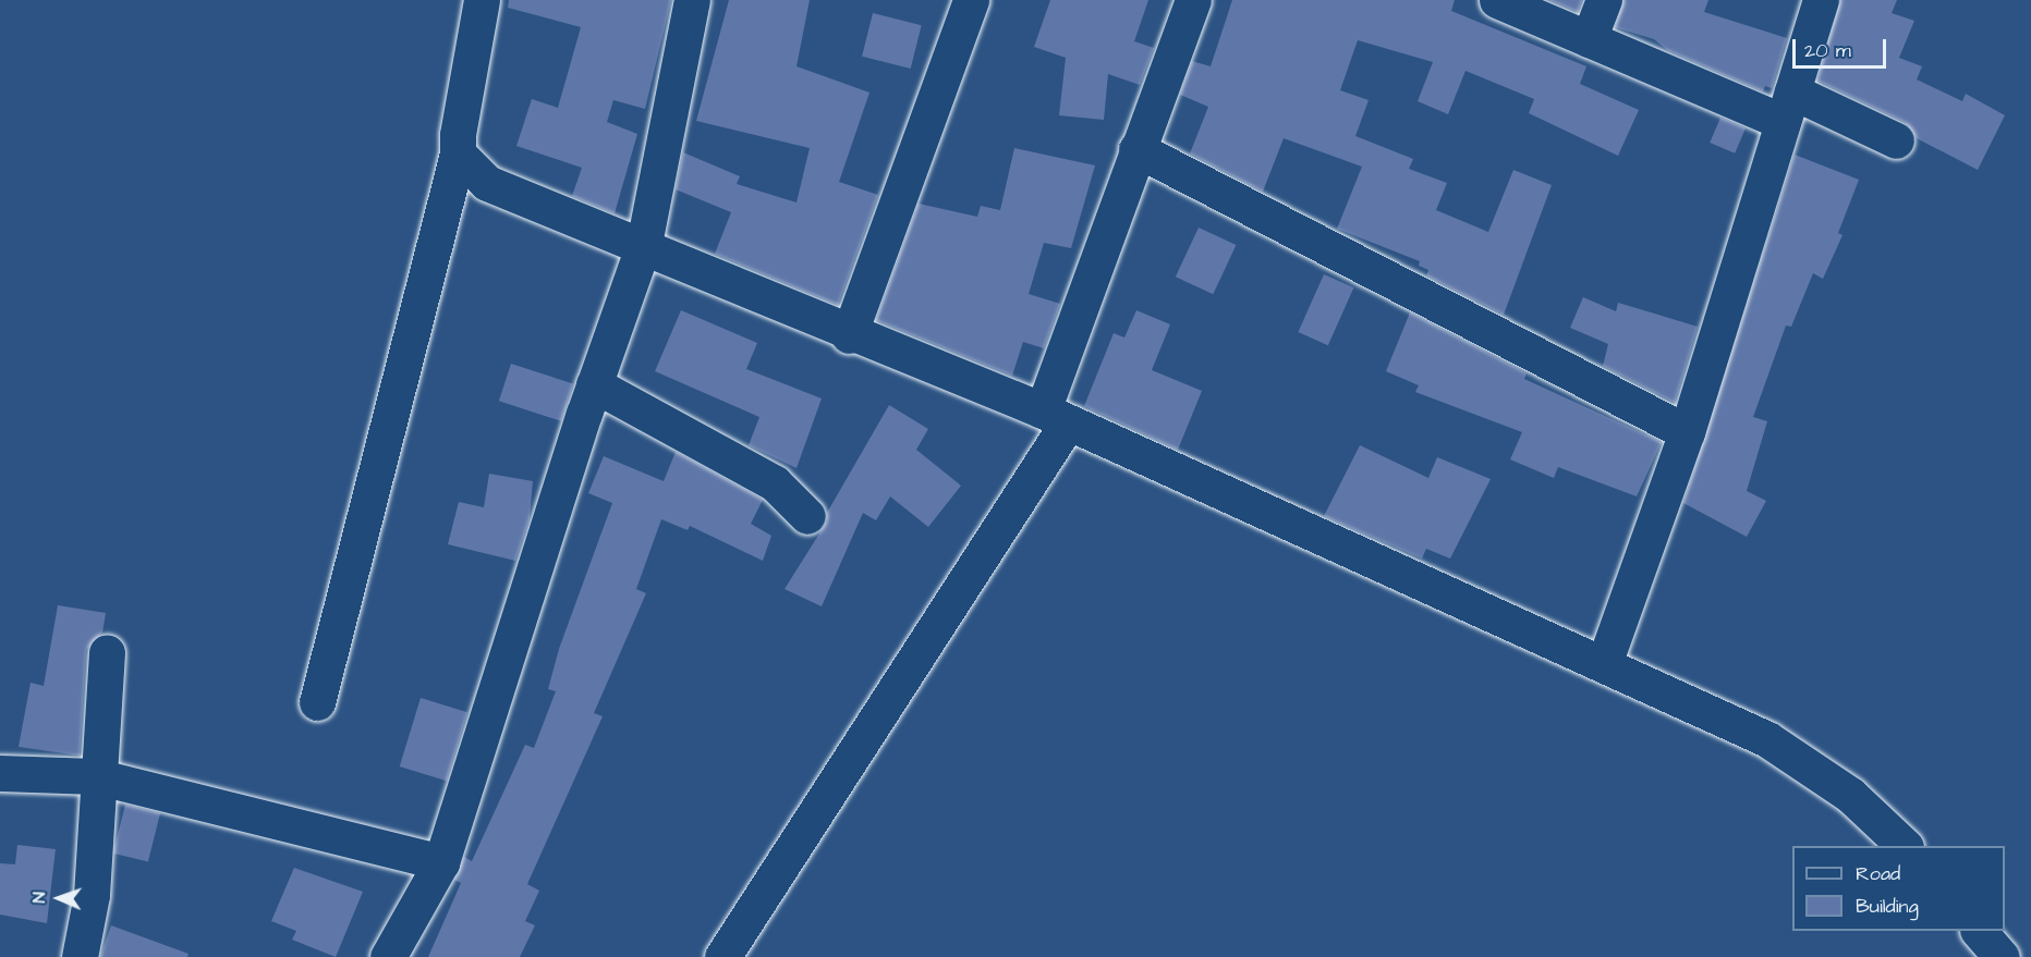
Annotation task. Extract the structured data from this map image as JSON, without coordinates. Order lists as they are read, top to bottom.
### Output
{
  "legend": ["Road", "Building"],
  "scale_bar": "20 m",
  "north": "left"
}
